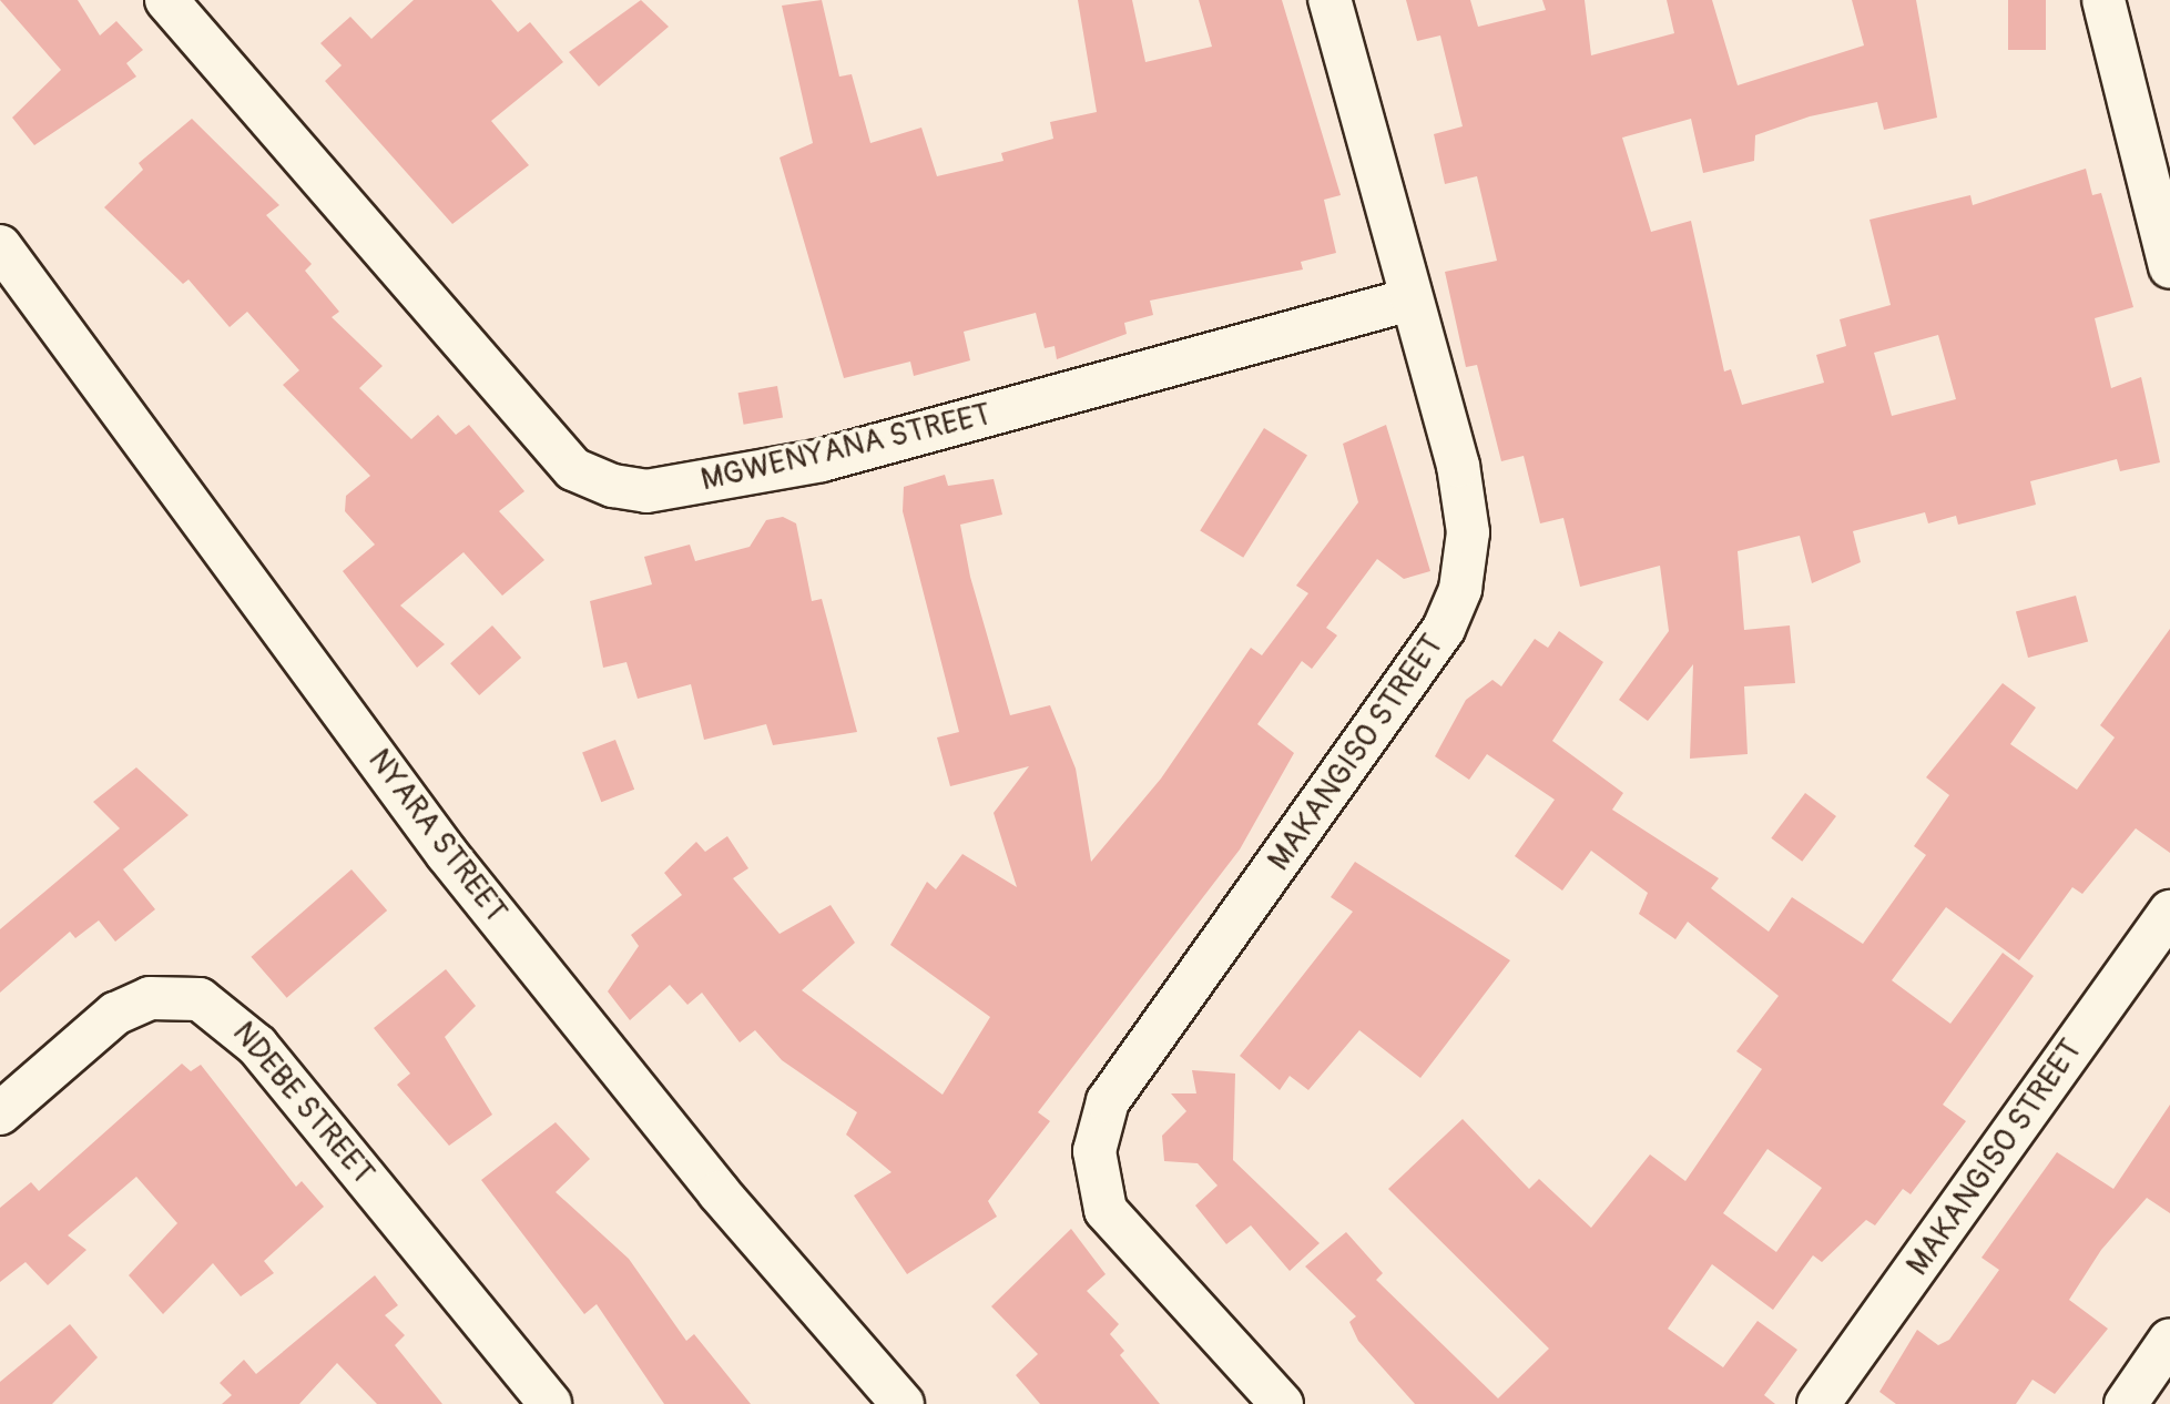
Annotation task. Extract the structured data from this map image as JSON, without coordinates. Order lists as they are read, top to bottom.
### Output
{
  "streets": {
    "street": [
      "MGWENYANA STREET",
      "MAKANGISO STREET",
      "NYARA STREET",
      "NDEBE STREET"
    ]
  },
  "crossings": [
    ["MGWENYANA STREET", "MAKANGISO STREET"]
  ]
}
